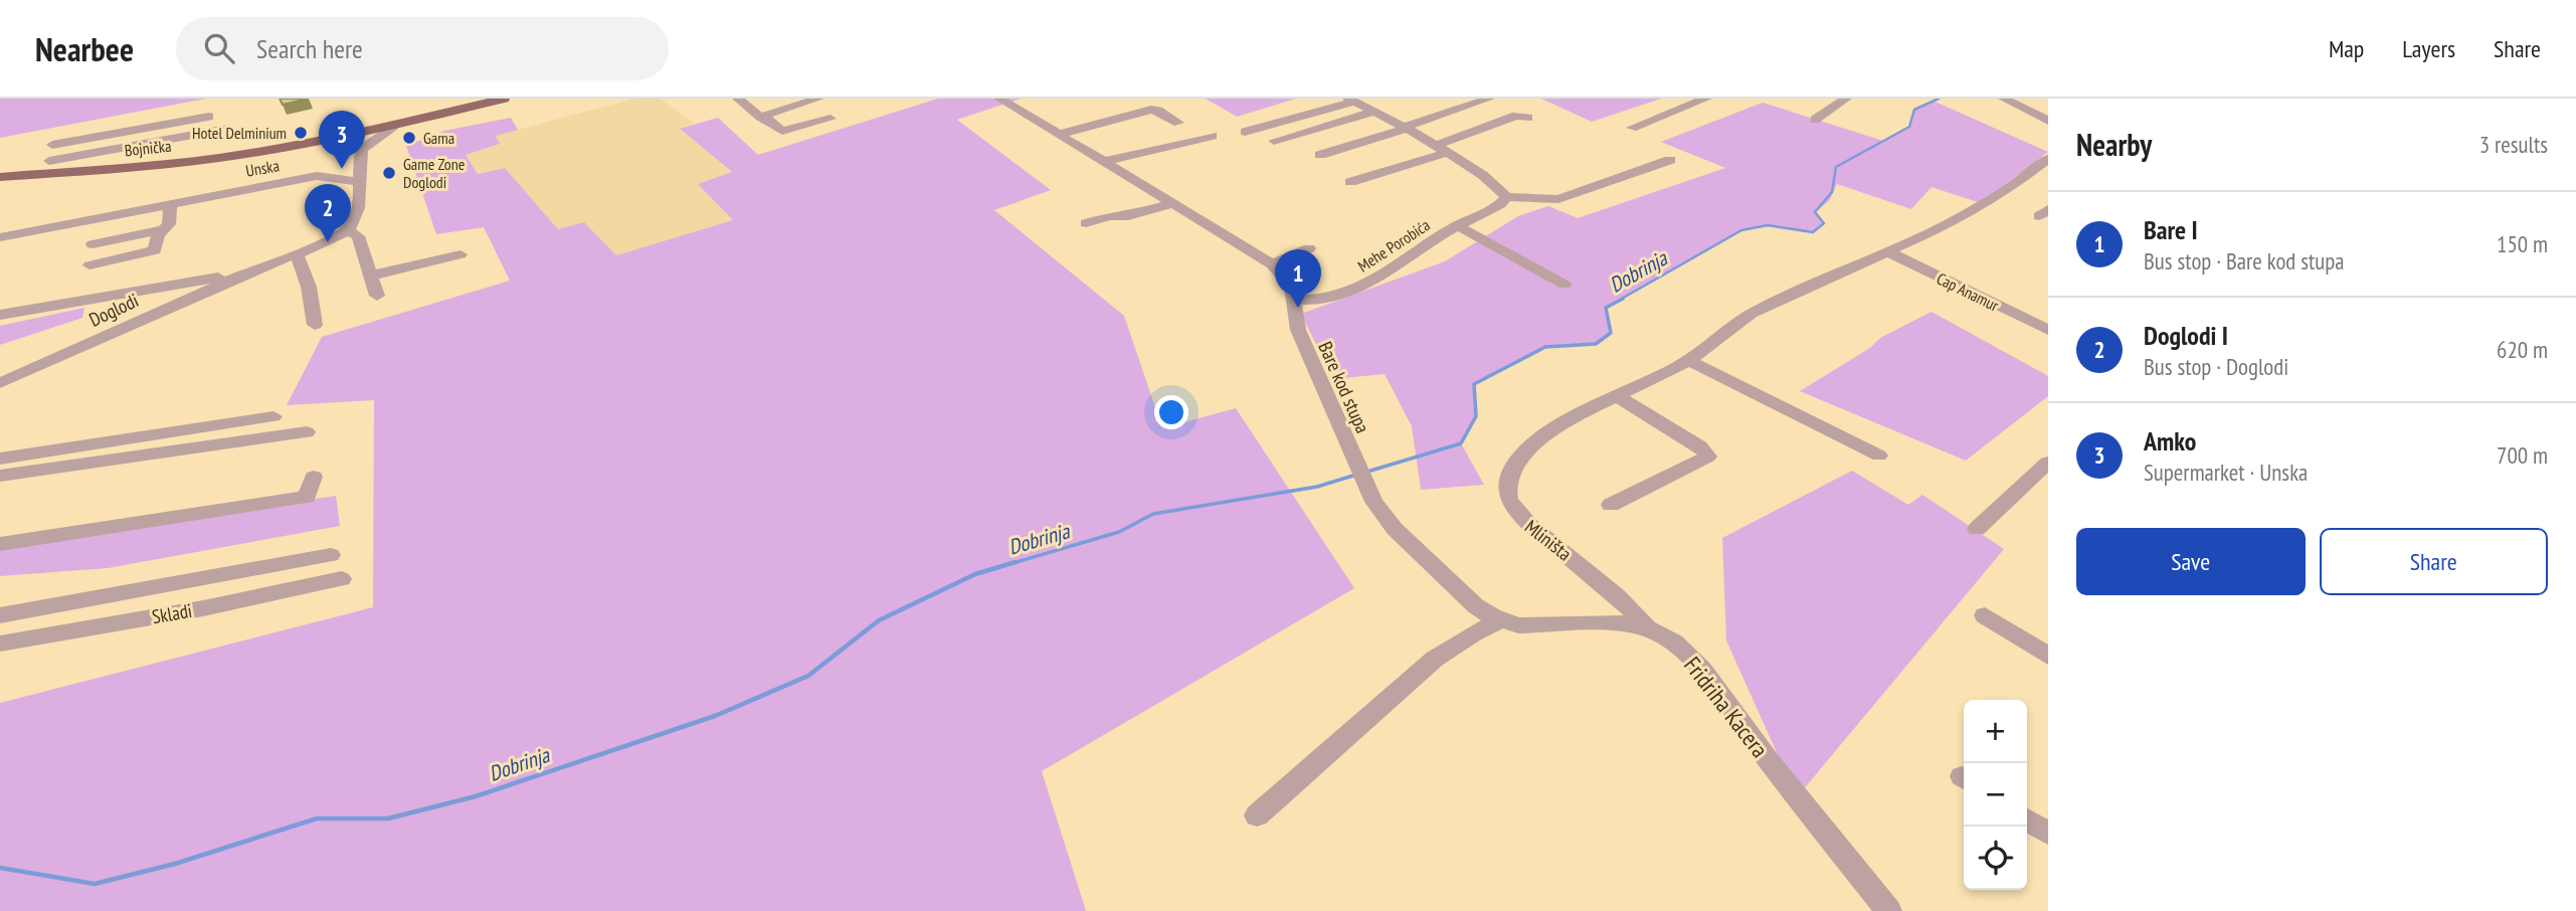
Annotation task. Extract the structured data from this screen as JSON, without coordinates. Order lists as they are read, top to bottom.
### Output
{
  "streets": {
    "main road": ["Bojnička"],
    "street": [
      "Unska",
      "Mehe Porobića",
      "Cap Anamur",
      "Doglodi",
      "Bare kod stupa",
      "Mliništa",
      "Skladi",
      "Fridriha Kacera"
    ]
  },
  "crossings": [
    ["Mehe Porobića", "Bare kod stupa"],
    ["Cap Anamur", "Mliništa"],
    ["Bare kod stupa", "Fridriha Kacera"],
    ["Mliništa", "Fridriha Kacera"]
  ],
  "water": ["Dobrinja"],
  "places": ["Hotel Delminium", "Gama", "Game Zone Doglodi"],
  "page": {
    "header": "Nearbee",
    "search": "Search here",
    "nav": ["Map", "Layers", "Share"],
    "heading": ["Nearby", "3 results"],
    "pins": ["3", "2", "1"],
    "list": [
      {
        "mark": "1",
        "name": "Bare I",
        "note": "Bus stop · Bare kod stupa",
        "value": "150 m"
      },
      {
        "mark": "2",
        "name": "Doglodi I",
        "note": "Bus stop · Doglodi",
        "value": "620 m"
      },
      {
        "mark": "3",
        "name": "Amko",
        "note": "Supermarket · Unska",
        "value": "700 m"
      }
    ],
    "buttons": ["Save", "Share"],
    "map_buttons": ["+", "−"]
  }
}
